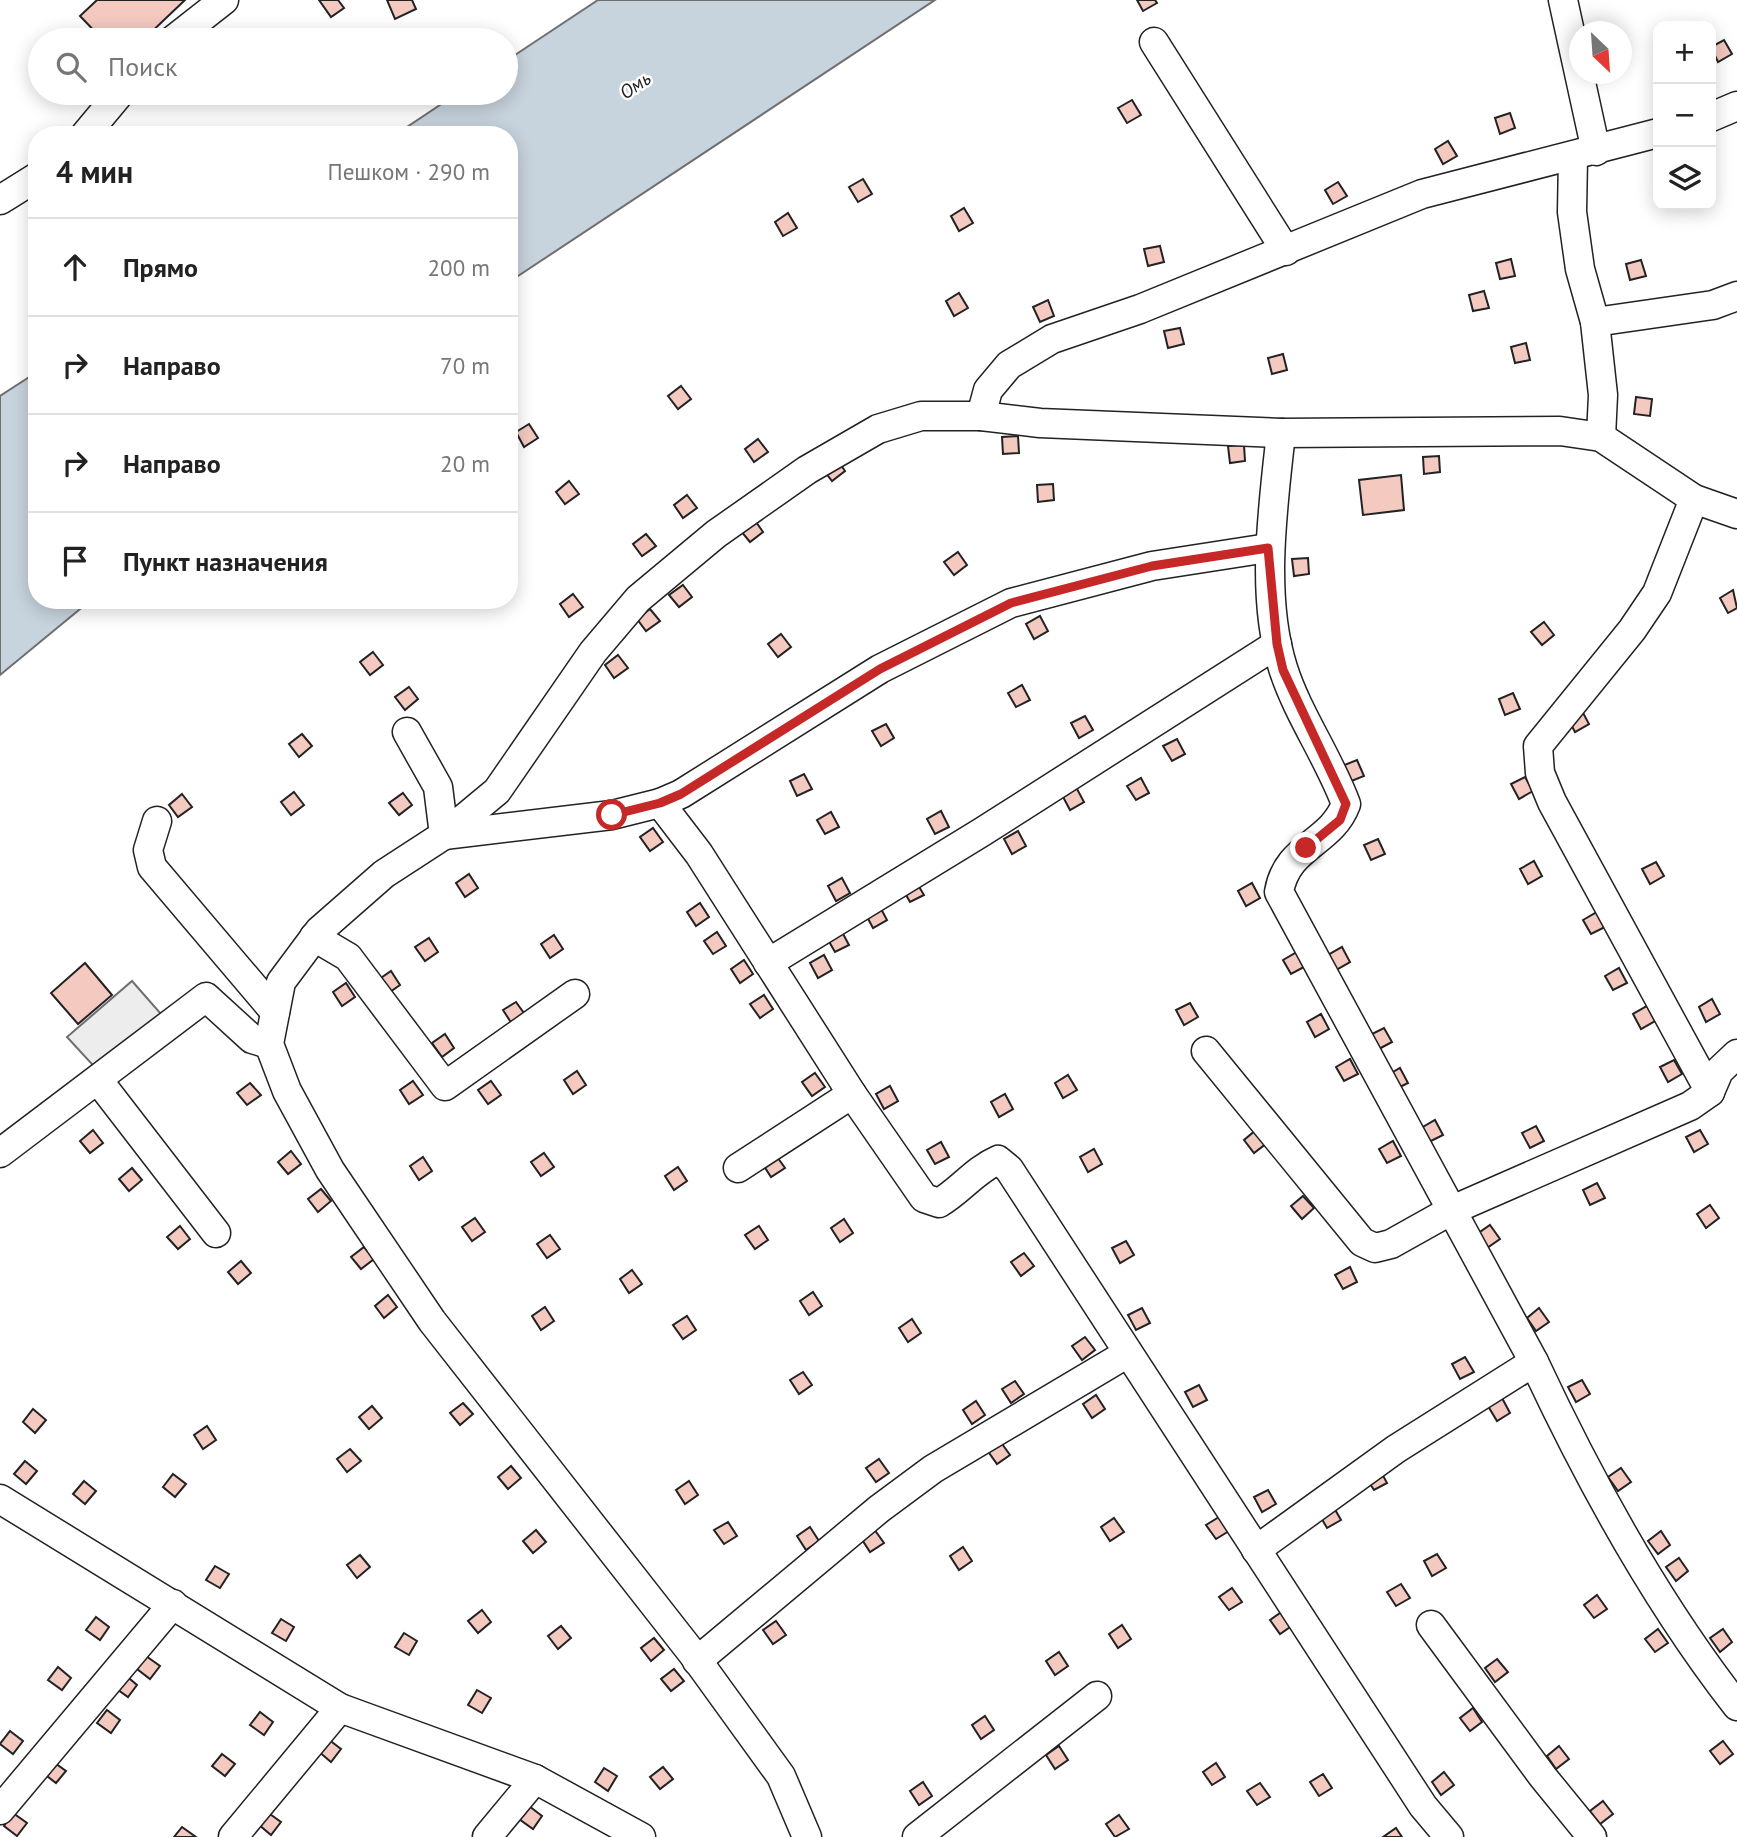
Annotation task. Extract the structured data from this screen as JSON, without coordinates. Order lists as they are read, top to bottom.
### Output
{
  "water": ["Омь"],
  "north": "bottom right",
  "page": {
    "map_buttons": ["+", "−"],
    "search": "Поиск",
    "heading": ["4 мин", "Пешком · 290 m"],
    "list": [
      ["Прямо", "200 m"],
      ["Направо", "70 m"],
      ["Направо", "20 m"],
      "Пункт назначения"
    ]
  }
}
